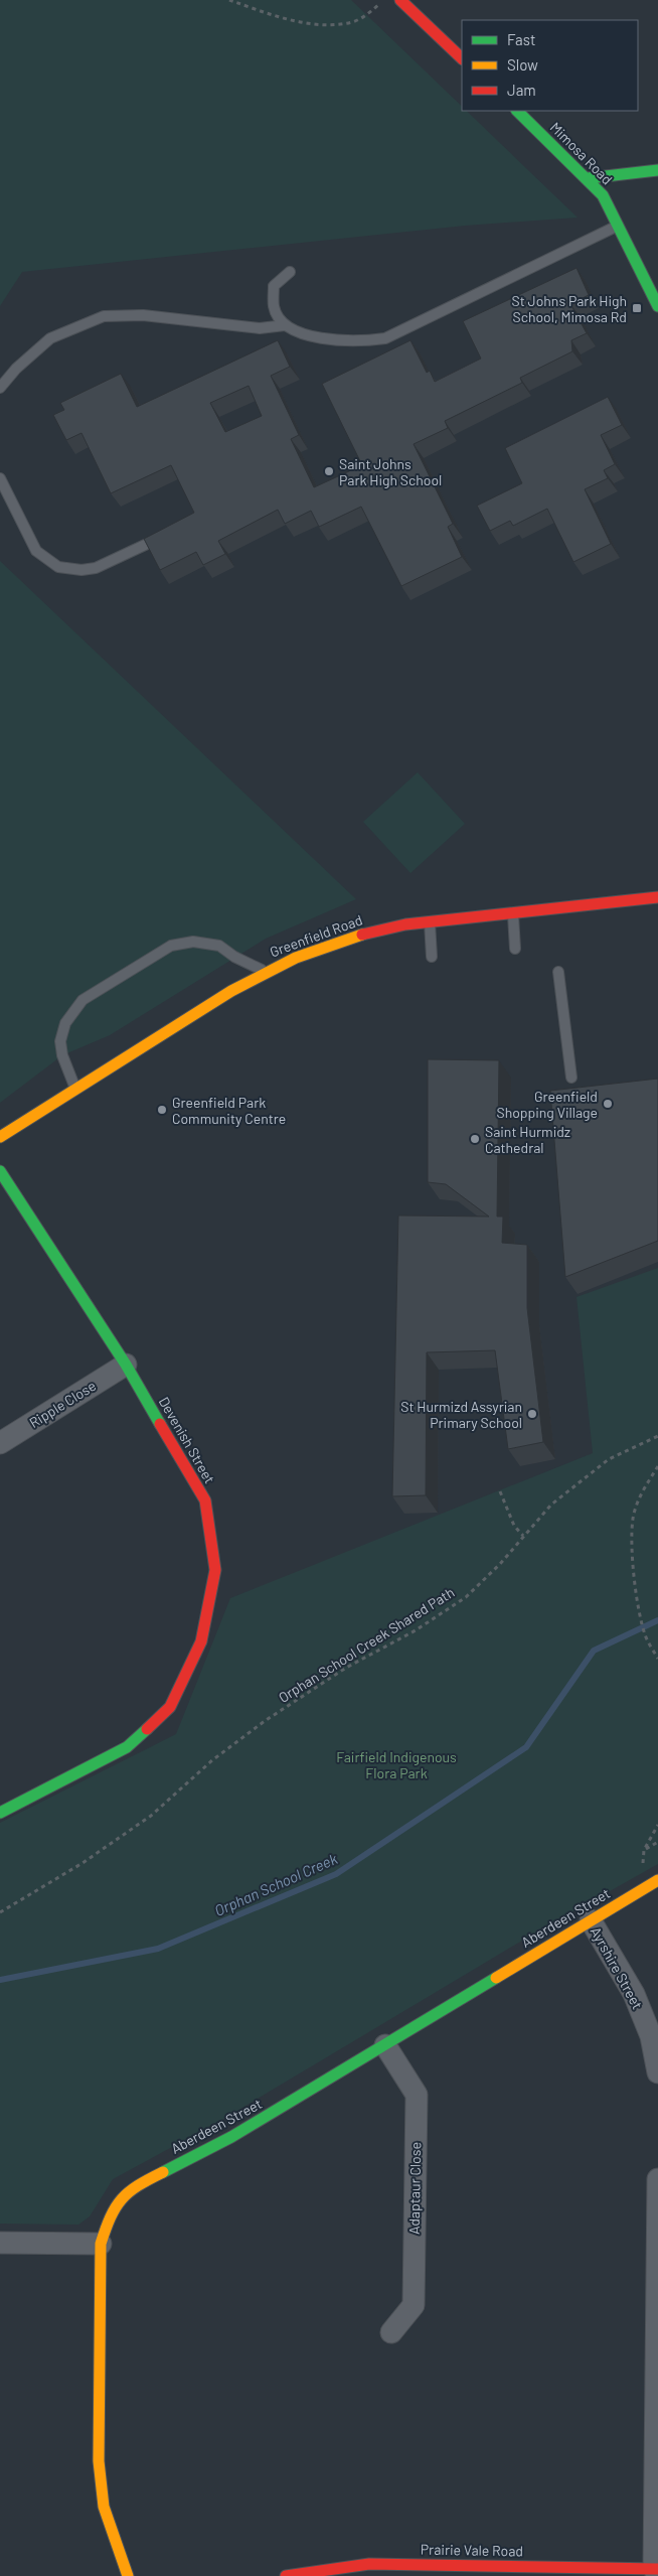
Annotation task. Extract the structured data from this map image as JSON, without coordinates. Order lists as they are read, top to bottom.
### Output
{
  "streets": {
    "street": [
      "Mimosa Road",
      "Greenfield Road",
      "Ripple Close",
      "Devenish Street",
      "Aberdeen Street",
      "Ayrshire Street",
      "Adaptaur Close",
      "Prairie Vale Road"
    ],
    "path": ["Orphan School Creek Shared Path"]
  },
  "crossings": [
    ["Ripple Close", "Devenish Street"],
    ["Aberdeen Street", "Ayrshire Street"],
    ["Aberdeen Street", "Adaptaur Close"]
  ],
  "water": ["Orphan School Creek"],
  "parks": ["Fairfield Indigenous Flora Park"],
  "places": {
    "transit": ["St Johns Park High School, Mimosa Rd"],
    "other": [
      "Saint Johns Park High School",
      "Greenfield Shopping Village",
      "Greenfield Park Community Centre",
      "Saint Hurmidz Cathedral",
      "St Hurmizd Assyrian Primary School"
    ]
  },
  "legend": ["Fast", "Slow", "Jam"]
}
